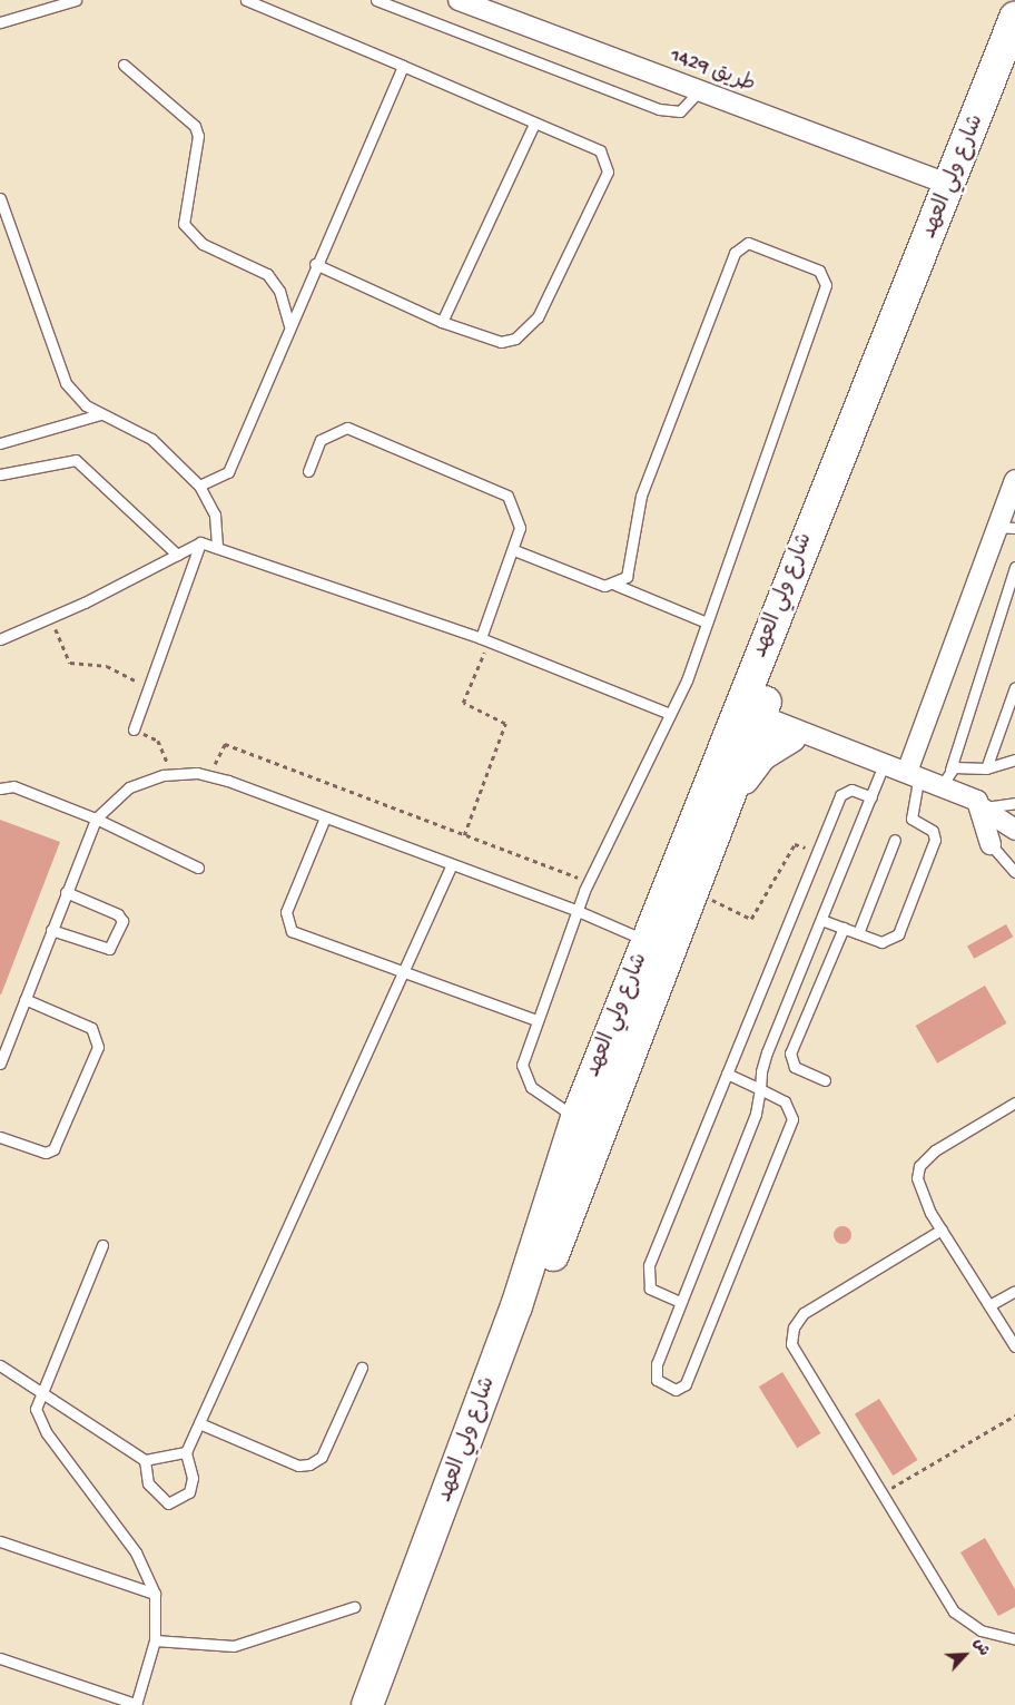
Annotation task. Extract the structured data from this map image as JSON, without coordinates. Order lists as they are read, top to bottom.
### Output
{
  "streets": {
    "main road": ["شارع ولي العهد"],
    "street": ["طريق 1429"]
  },
  "crossings": [
    ["طريق 1429", "شارع ولي العهد"]
  ],
  "north": "top right"
}
